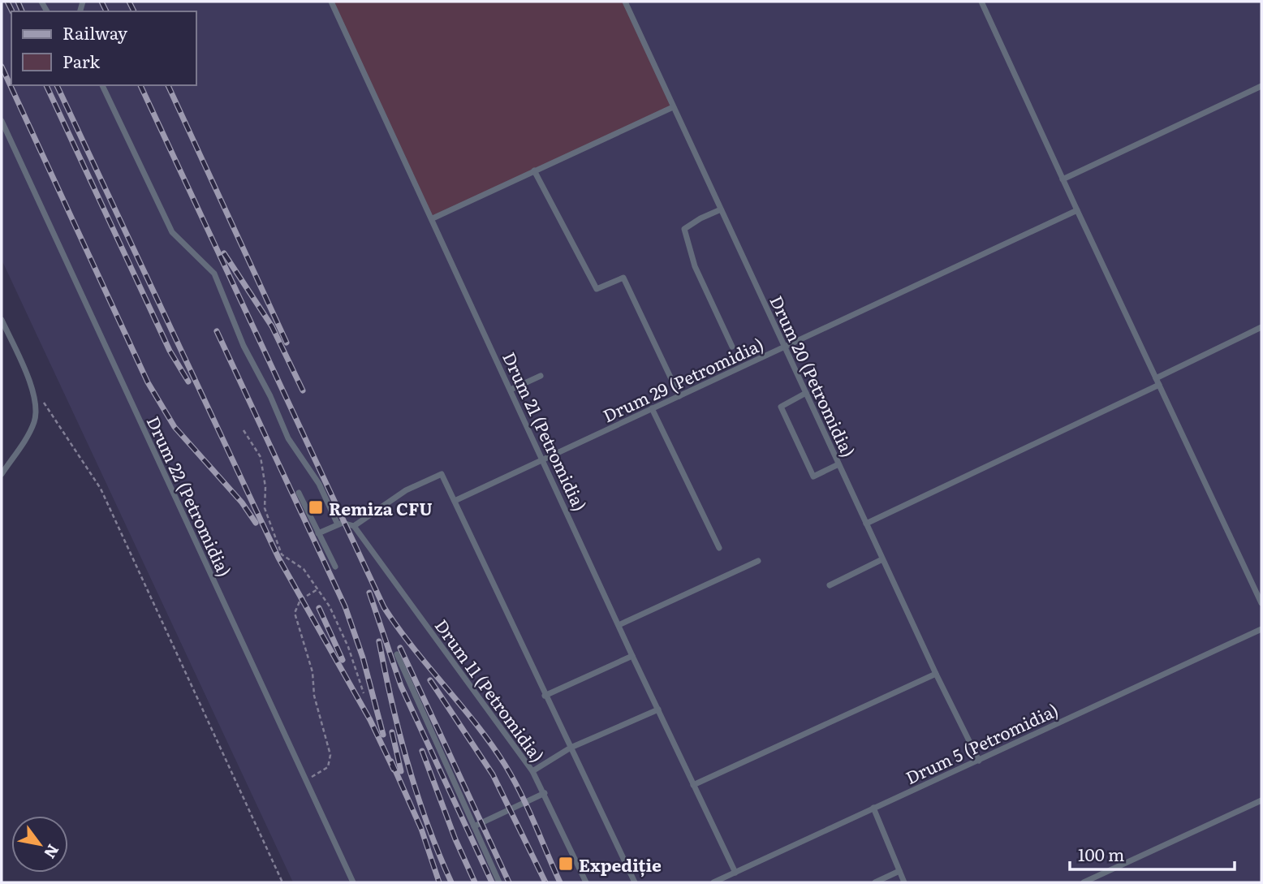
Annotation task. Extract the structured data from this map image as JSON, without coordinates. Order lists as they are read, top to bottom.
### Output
{
  "streets": {
    "lane": [
      "Drum 20 (Petromidia)",
      "Drum 29 (Petromidia)",
      "Drum 21 (Petromidia)",
      "Drum 22 (Petromidia)",
      "Drum 11 (Petromidia)",
      "Drum 5 (Petromidia)"
    ]
  },
  "crossings": [
    ["Drum 20 (Petromidia)", "Drum 29 (Petromidia)"],
    ["Drum 20 (Petromidia)", "Drum 5 (Petromidia)"],
    ["Drum 29 (Petromidia)", "Drum 21 (Petromidia)"],
    ["Drum 21 (Petromidia)", "Drum 5 (Petromidia)"]
  ],
  "places": {
    "transit": ["Remiza CFU", "Expediție"]
  },
  "legend": ["Railway", "Park"],
  "scale_bar": "100 m",
  "north": "bottom right"
}
